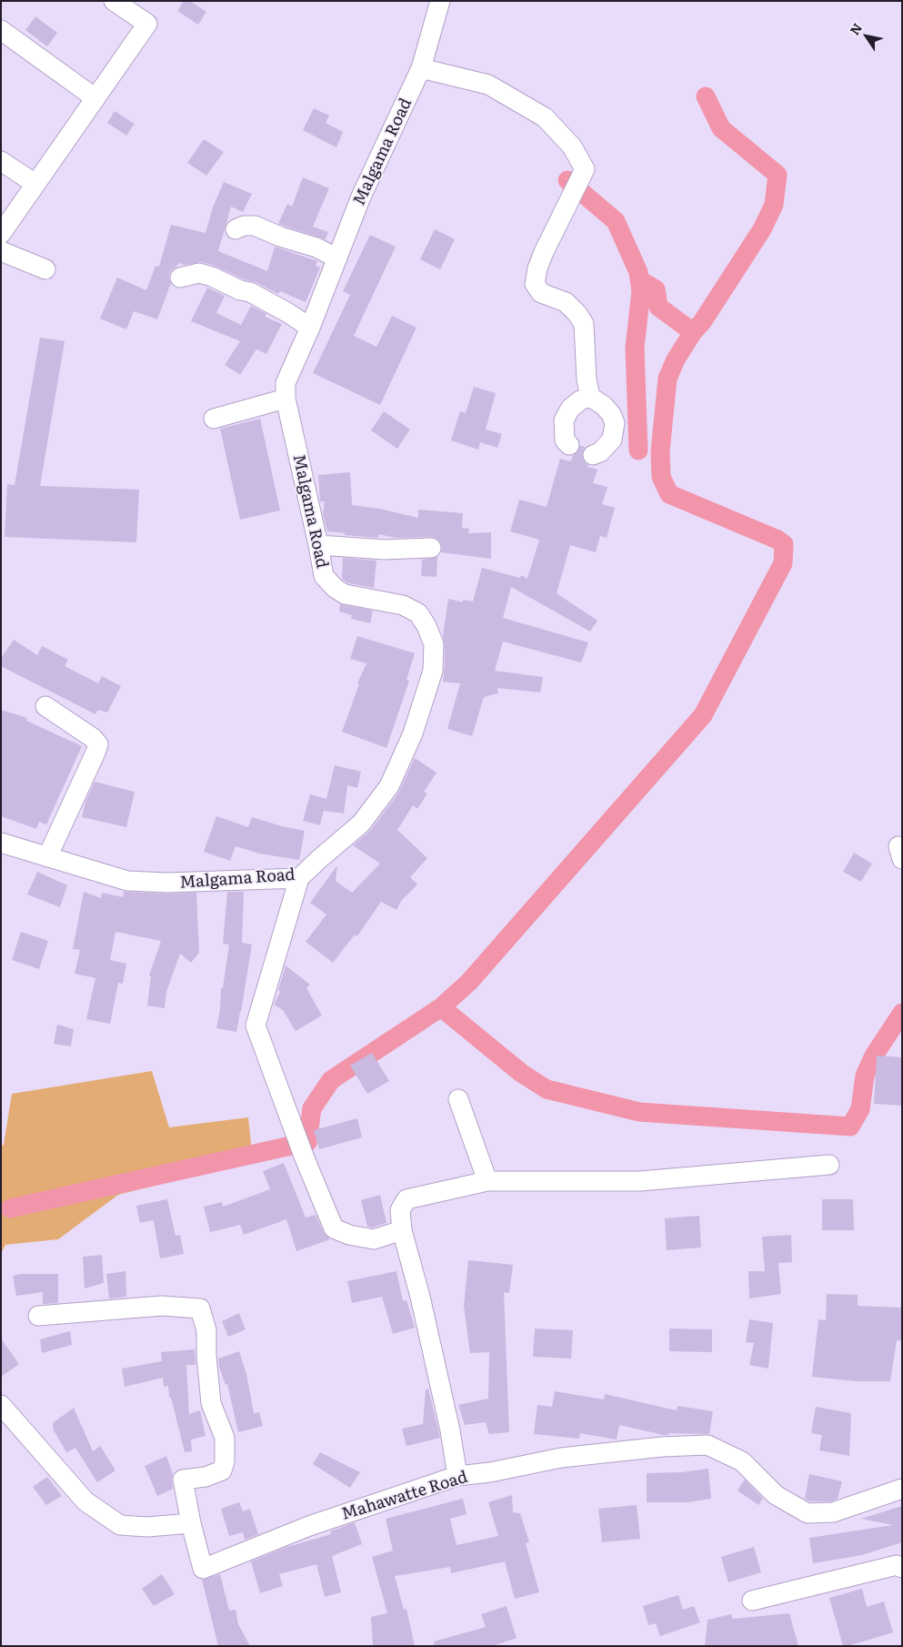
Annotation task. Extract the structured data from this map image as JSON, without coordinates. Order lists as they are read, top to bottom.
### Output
{
  "streets": {
    "street": ["Malgama Road", "Mahawatte Road"]
  },
  "north": "top left"
}
